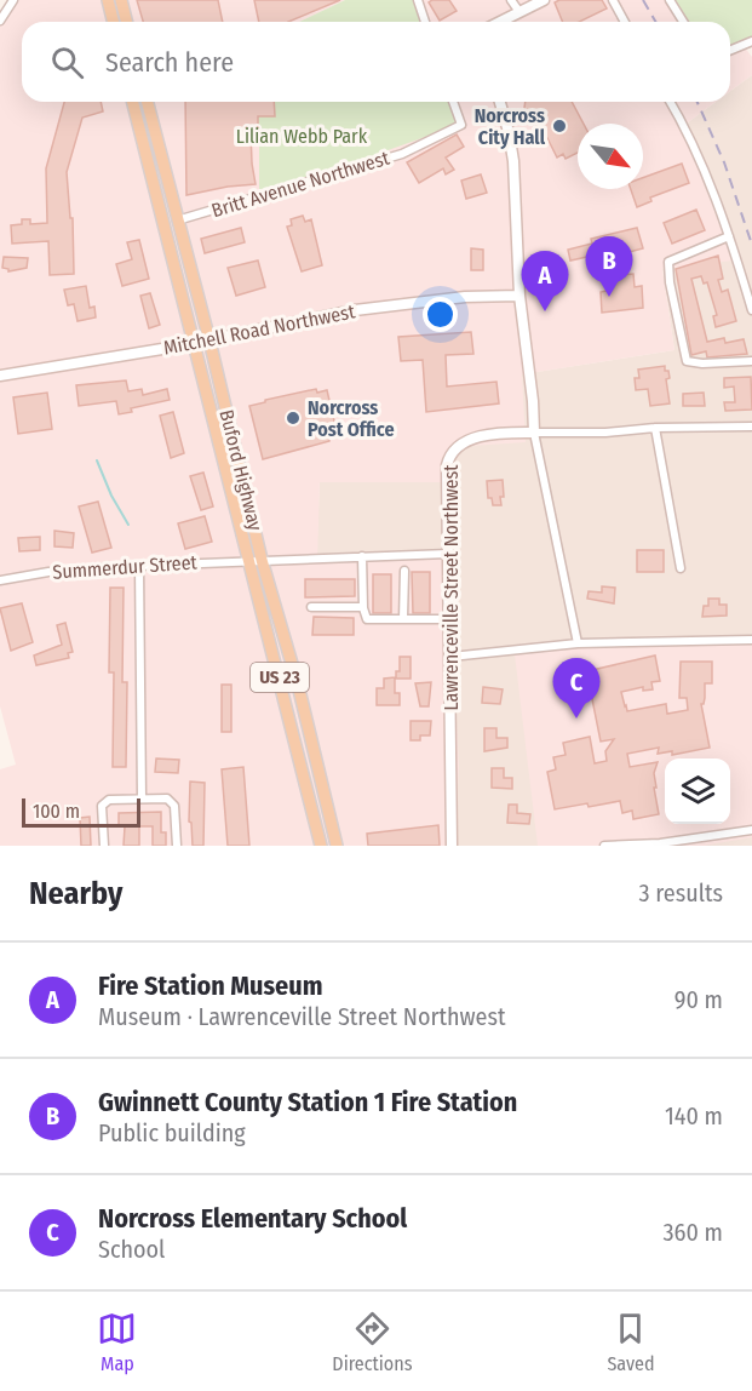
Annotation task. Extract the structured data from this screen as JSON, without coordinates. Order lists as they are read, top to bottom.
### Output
{
  "streets": {
    "main road": ["Buford Highway", "US 23"],
    "street": [
      "Britt Avenue Northwest",
      "Mitchell Road Northwest",
      "Summerdur Street",
      "Lawrenceville Street Northwest"
    ]
  },
  "crossings": [
    ["Britt Avenue Northwest", "Buford Highway"],
    ["Mitchell Road Northwest", "Buford Highway"],
    ["Buford Highway", "Summerdur Street"],
    ["Summerdur Street", "Lawrenceville Street Northwest"]
  ],
  "parks": ["Lilian Webb Park"],
  "places": ["Norcross City Hall", "Norcross Post Office"],
  "scale_bar": "100 m",
  "north": "bottom right",
  "page": {
    "search": "Search here",
    "pins": ["B", "A", "C"],
    "scale": "100 m",
    "heading": ["Nearby", "3 results"],
    "list": [
      {
        "mark": "A",
        "name": "Fire Station Museum",
        "note": "Museum · Lawrenceville Street Northwest",
        "value": "90 m"
      },
      {
        "mark": "B",
        "name": "Gwinnett County Station 1 Fire Station",
        "note": "Public building",
        "value": "140 m"
      },
      {
        "mark": "C",
        "name": "Norcross Elementary School",
        "note": "School",
        "value": "360 m"
      }
    ],
    "nav": ["Map", "Directions", "Saved"]
  }
}
